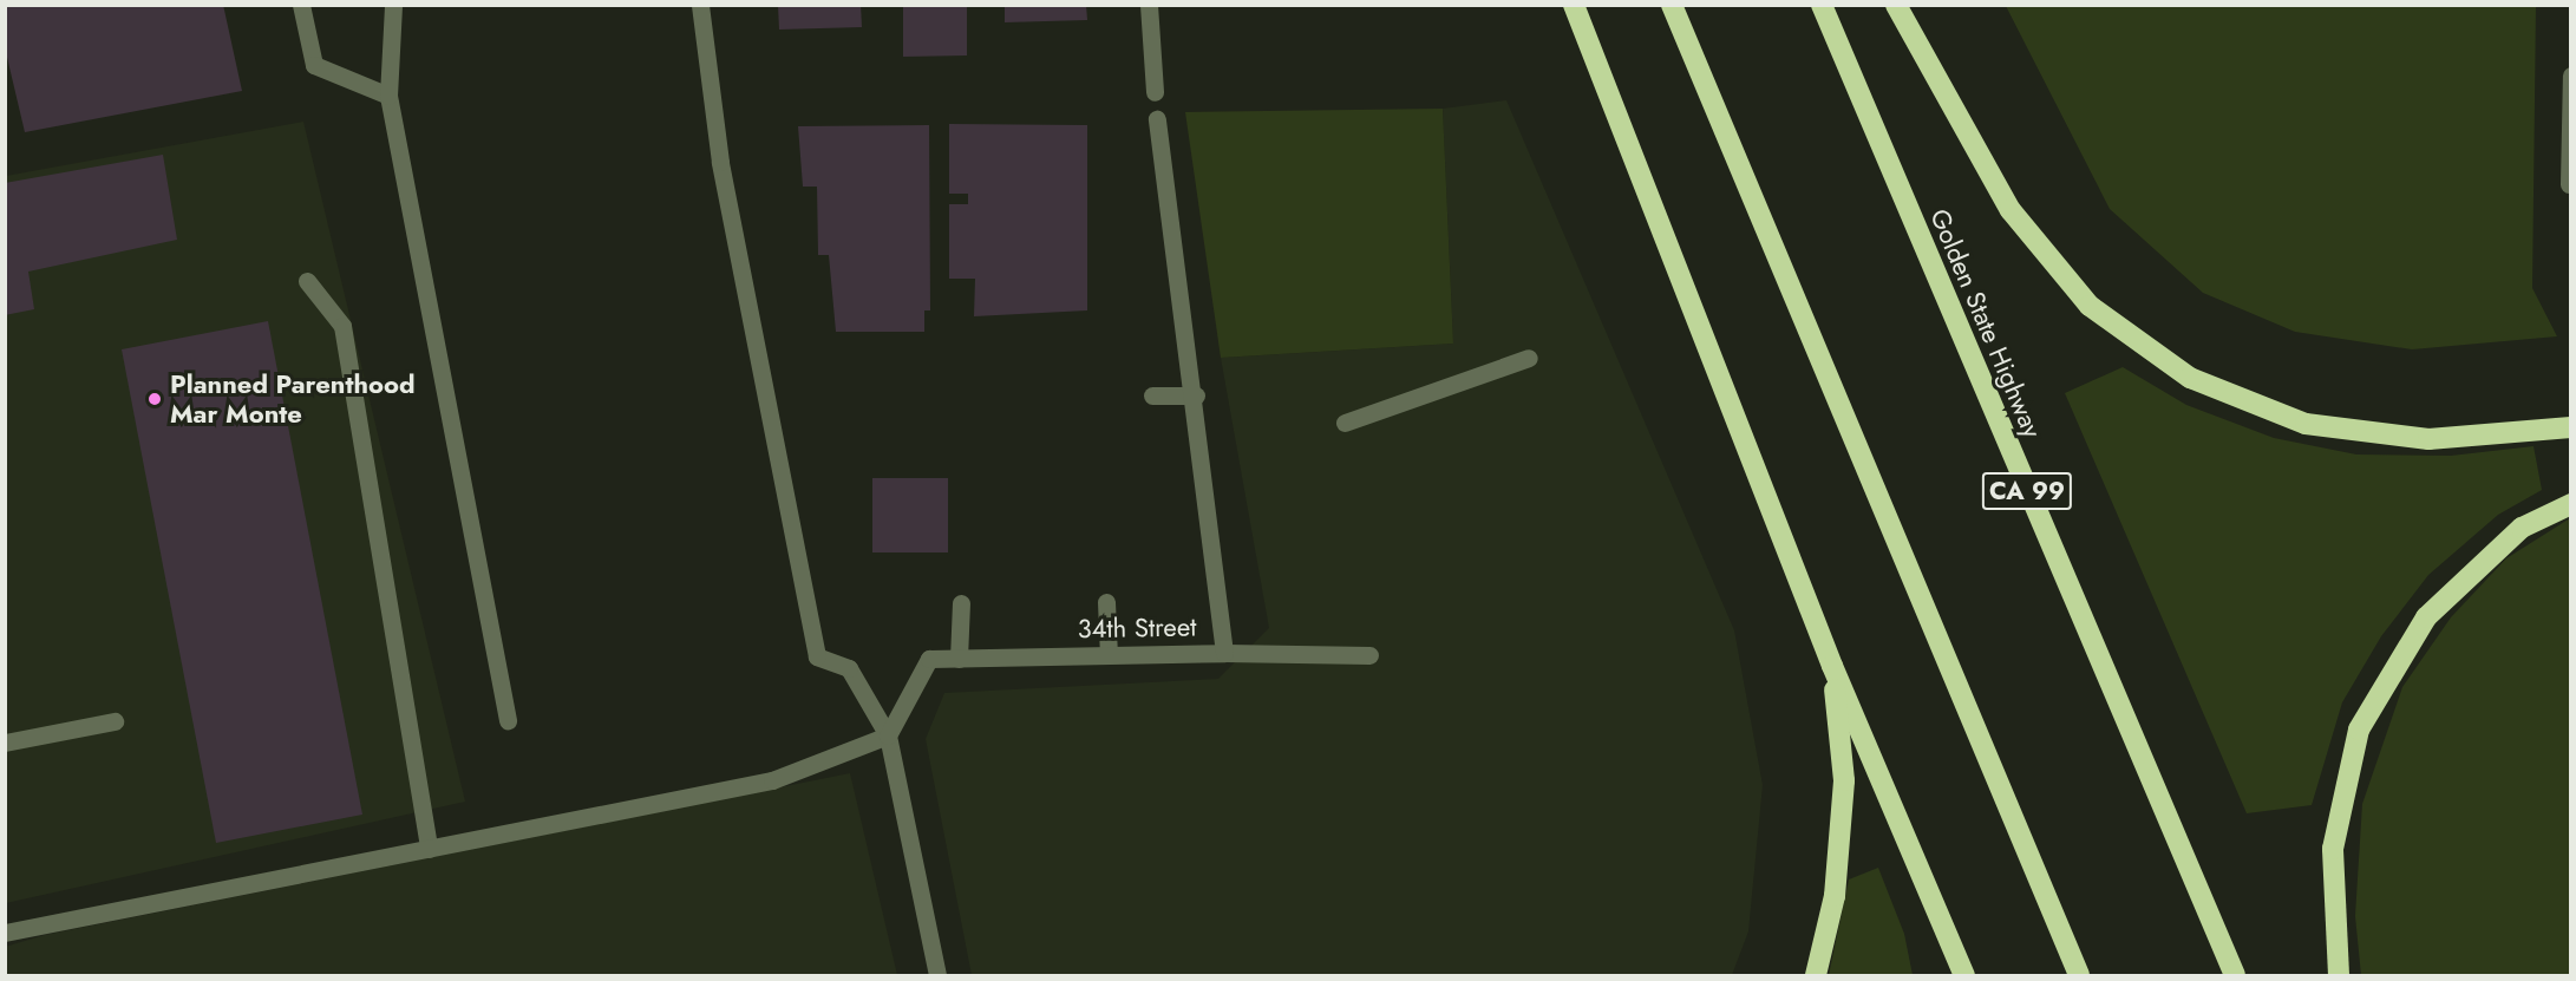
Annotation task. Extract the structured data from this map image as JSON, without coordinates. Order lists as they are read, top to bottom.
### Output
{
  "streets": {
    "highway": ["Golden State Highway", "CA 99"],
    "street": ["34th Street"]
  },
  "places": ["Planned Parenthood Mar Monte"]
}
